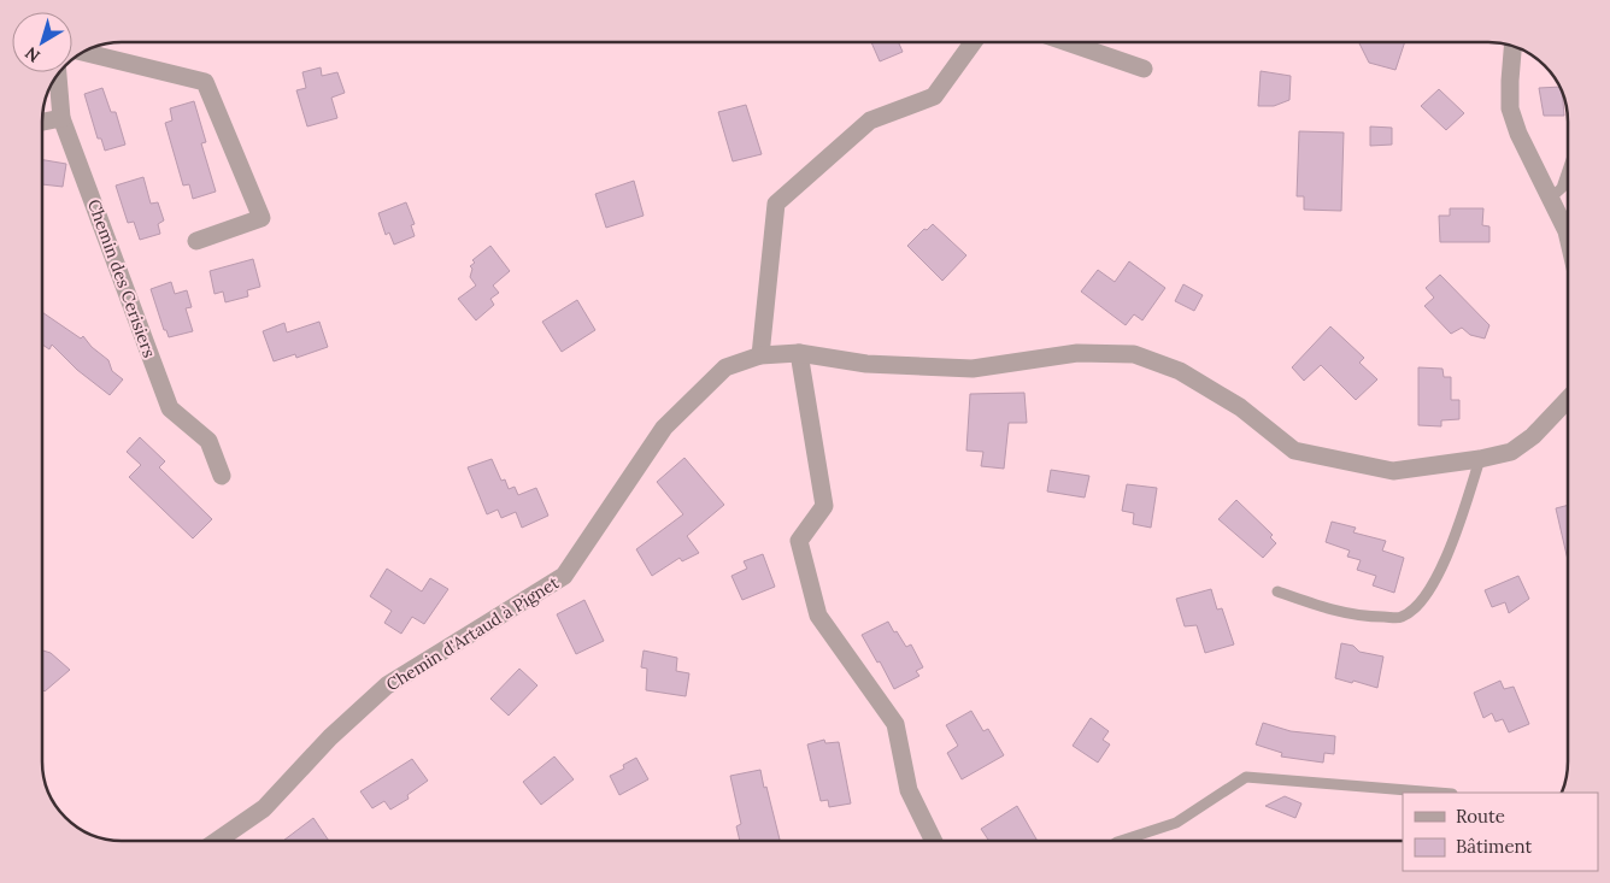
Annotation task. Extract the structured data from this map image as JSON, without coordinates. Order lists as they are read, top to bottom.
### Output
{
  "streets": {
    "street": ["Chemin des Cerisiers", "Chemin d'Artaud à Pignet"]
  },
  "legend": ["Route", "Bâtiment"],
  "north": "bottom left"
}
